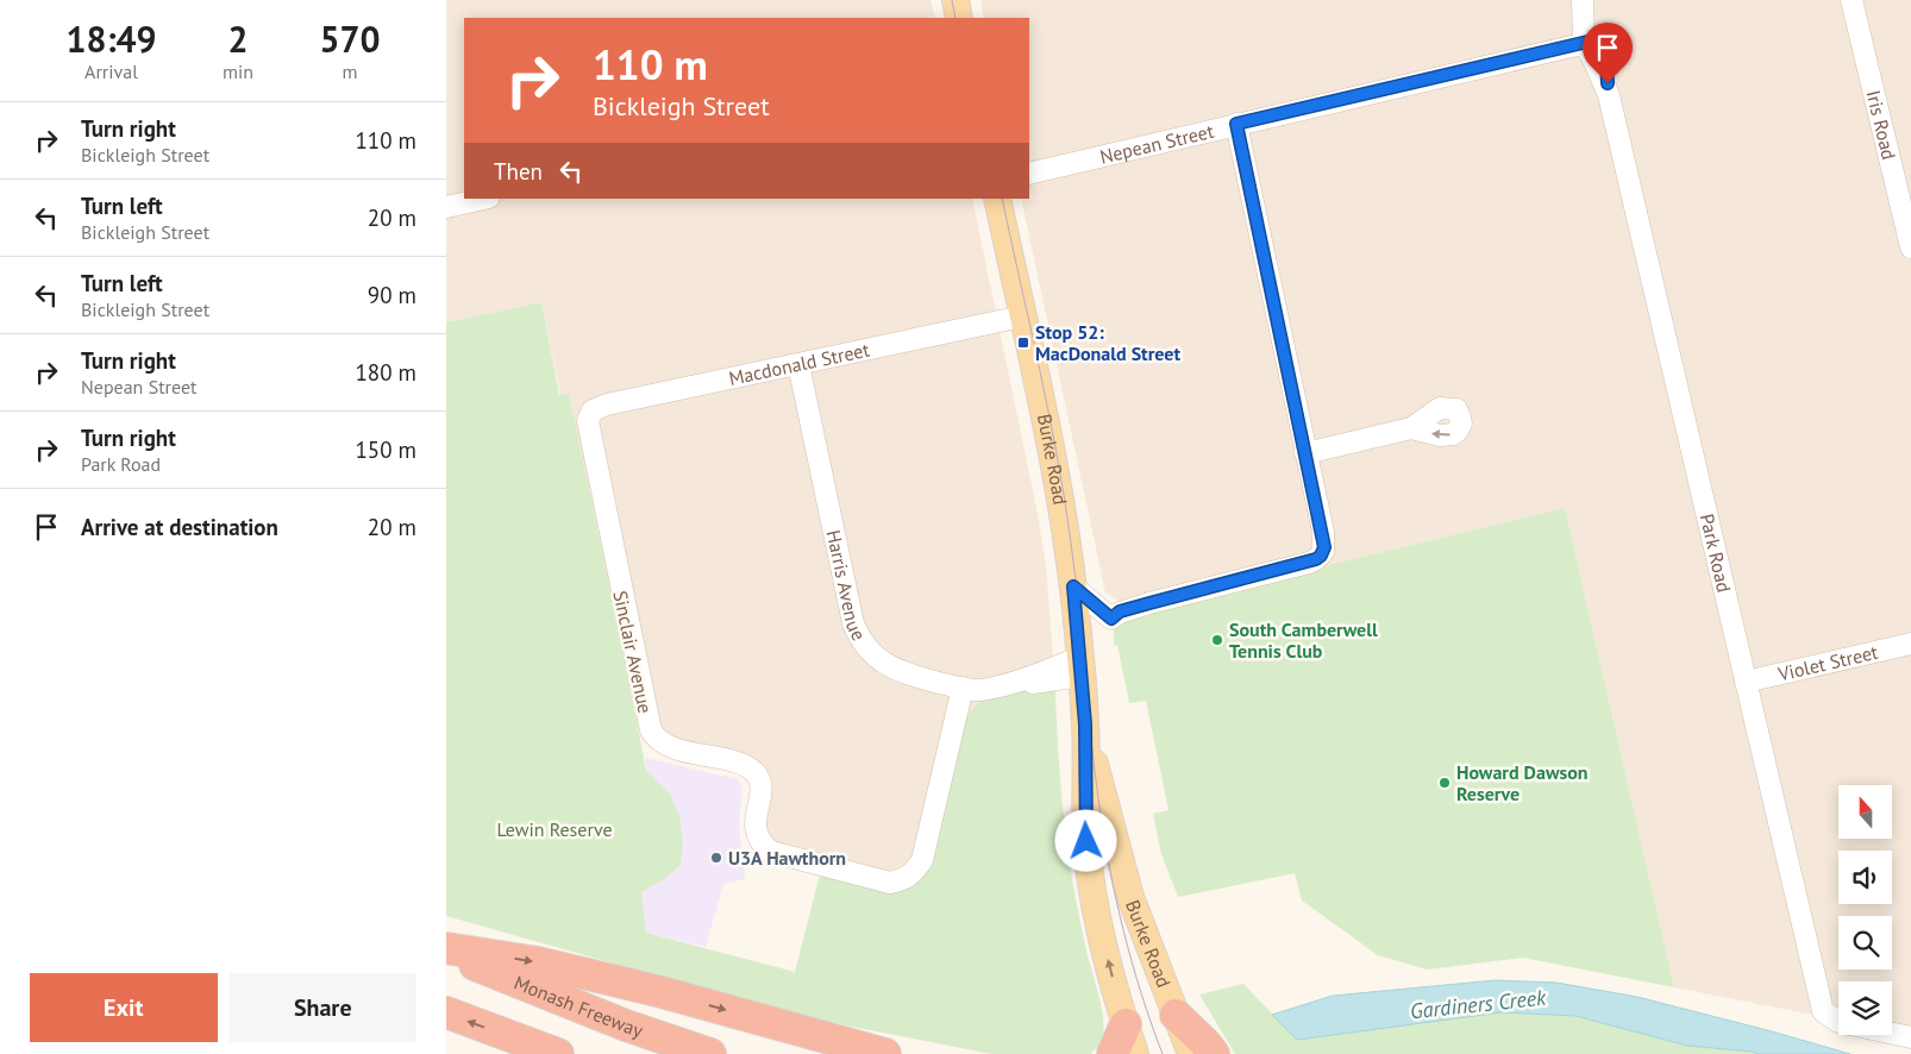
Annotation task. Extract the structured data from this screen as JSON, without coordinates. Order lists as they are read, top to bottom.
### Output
{
  "streets": {
    "highway": ["Monash Freeway"],
    "main road": ["Burke Road"],
    "street": [
      "Iris Road",
      "Nepean Street",
      "Macdonald Street",
      "Park Road",
      "Harris Avenue",
      "Sinclair Avenue",
      "Violet Street"
    ]
  },
  "crossings": [
    ["Nepean Street", "Park Road"],
    ["Macdonald Street", "Burke Road"],
    ["Macdonald Street", "Harris Avenue"],
    ["Macdonald Street", "Sinclair Avenue"],
    ["Burke Road", "Harris Avenue"],
    ["Park Road", "Violet Street"],
    ["Harris Avenue", "Sinclair Avenue"]
  ],
  "water": ["Gardiners Creek"],
  "parks": ["Lewin Reserve"],
  "places": {
    "transit": ["Stop 52: MacDonald Street"],
    "other": ["South Camberwell Tennis Club", "Howard Dawson Reserve", "U3A Hawthorn"]
  },
  "north": "top",
  "page": {
    "eta": [
      "18:49",
      "Arrival",
      "2",
      "min",
      "570",
      "m"
    ],
    "turn": ["110 m", "Bickleigh Street"],
    "list": [
      {
        "name": "Turn right",
        "note": "Bickleigh Street",
        "value": "110 m"
      },
      {
        "name": "Turn left",
        "note": "Bickleigh Street",
        "value": "20 m"
      },
      {
        "name": "Turn left",
        "note": "Bickleigh Street",
        "value": "90 m"
      },
      {
        "name": "Turn right",
        "note": "Nepean Street",
        "value": "180 m"
      },
      {
        "name": "Turn right",
        "note": "Park Road",
        "value": "150 m"
      },
      {
        "name": "Arrive at destination",
        "value": "20 m"
      }
    ],
    "then": "Then",
    "buttons": ["Exit", "Share"]
  }
}
